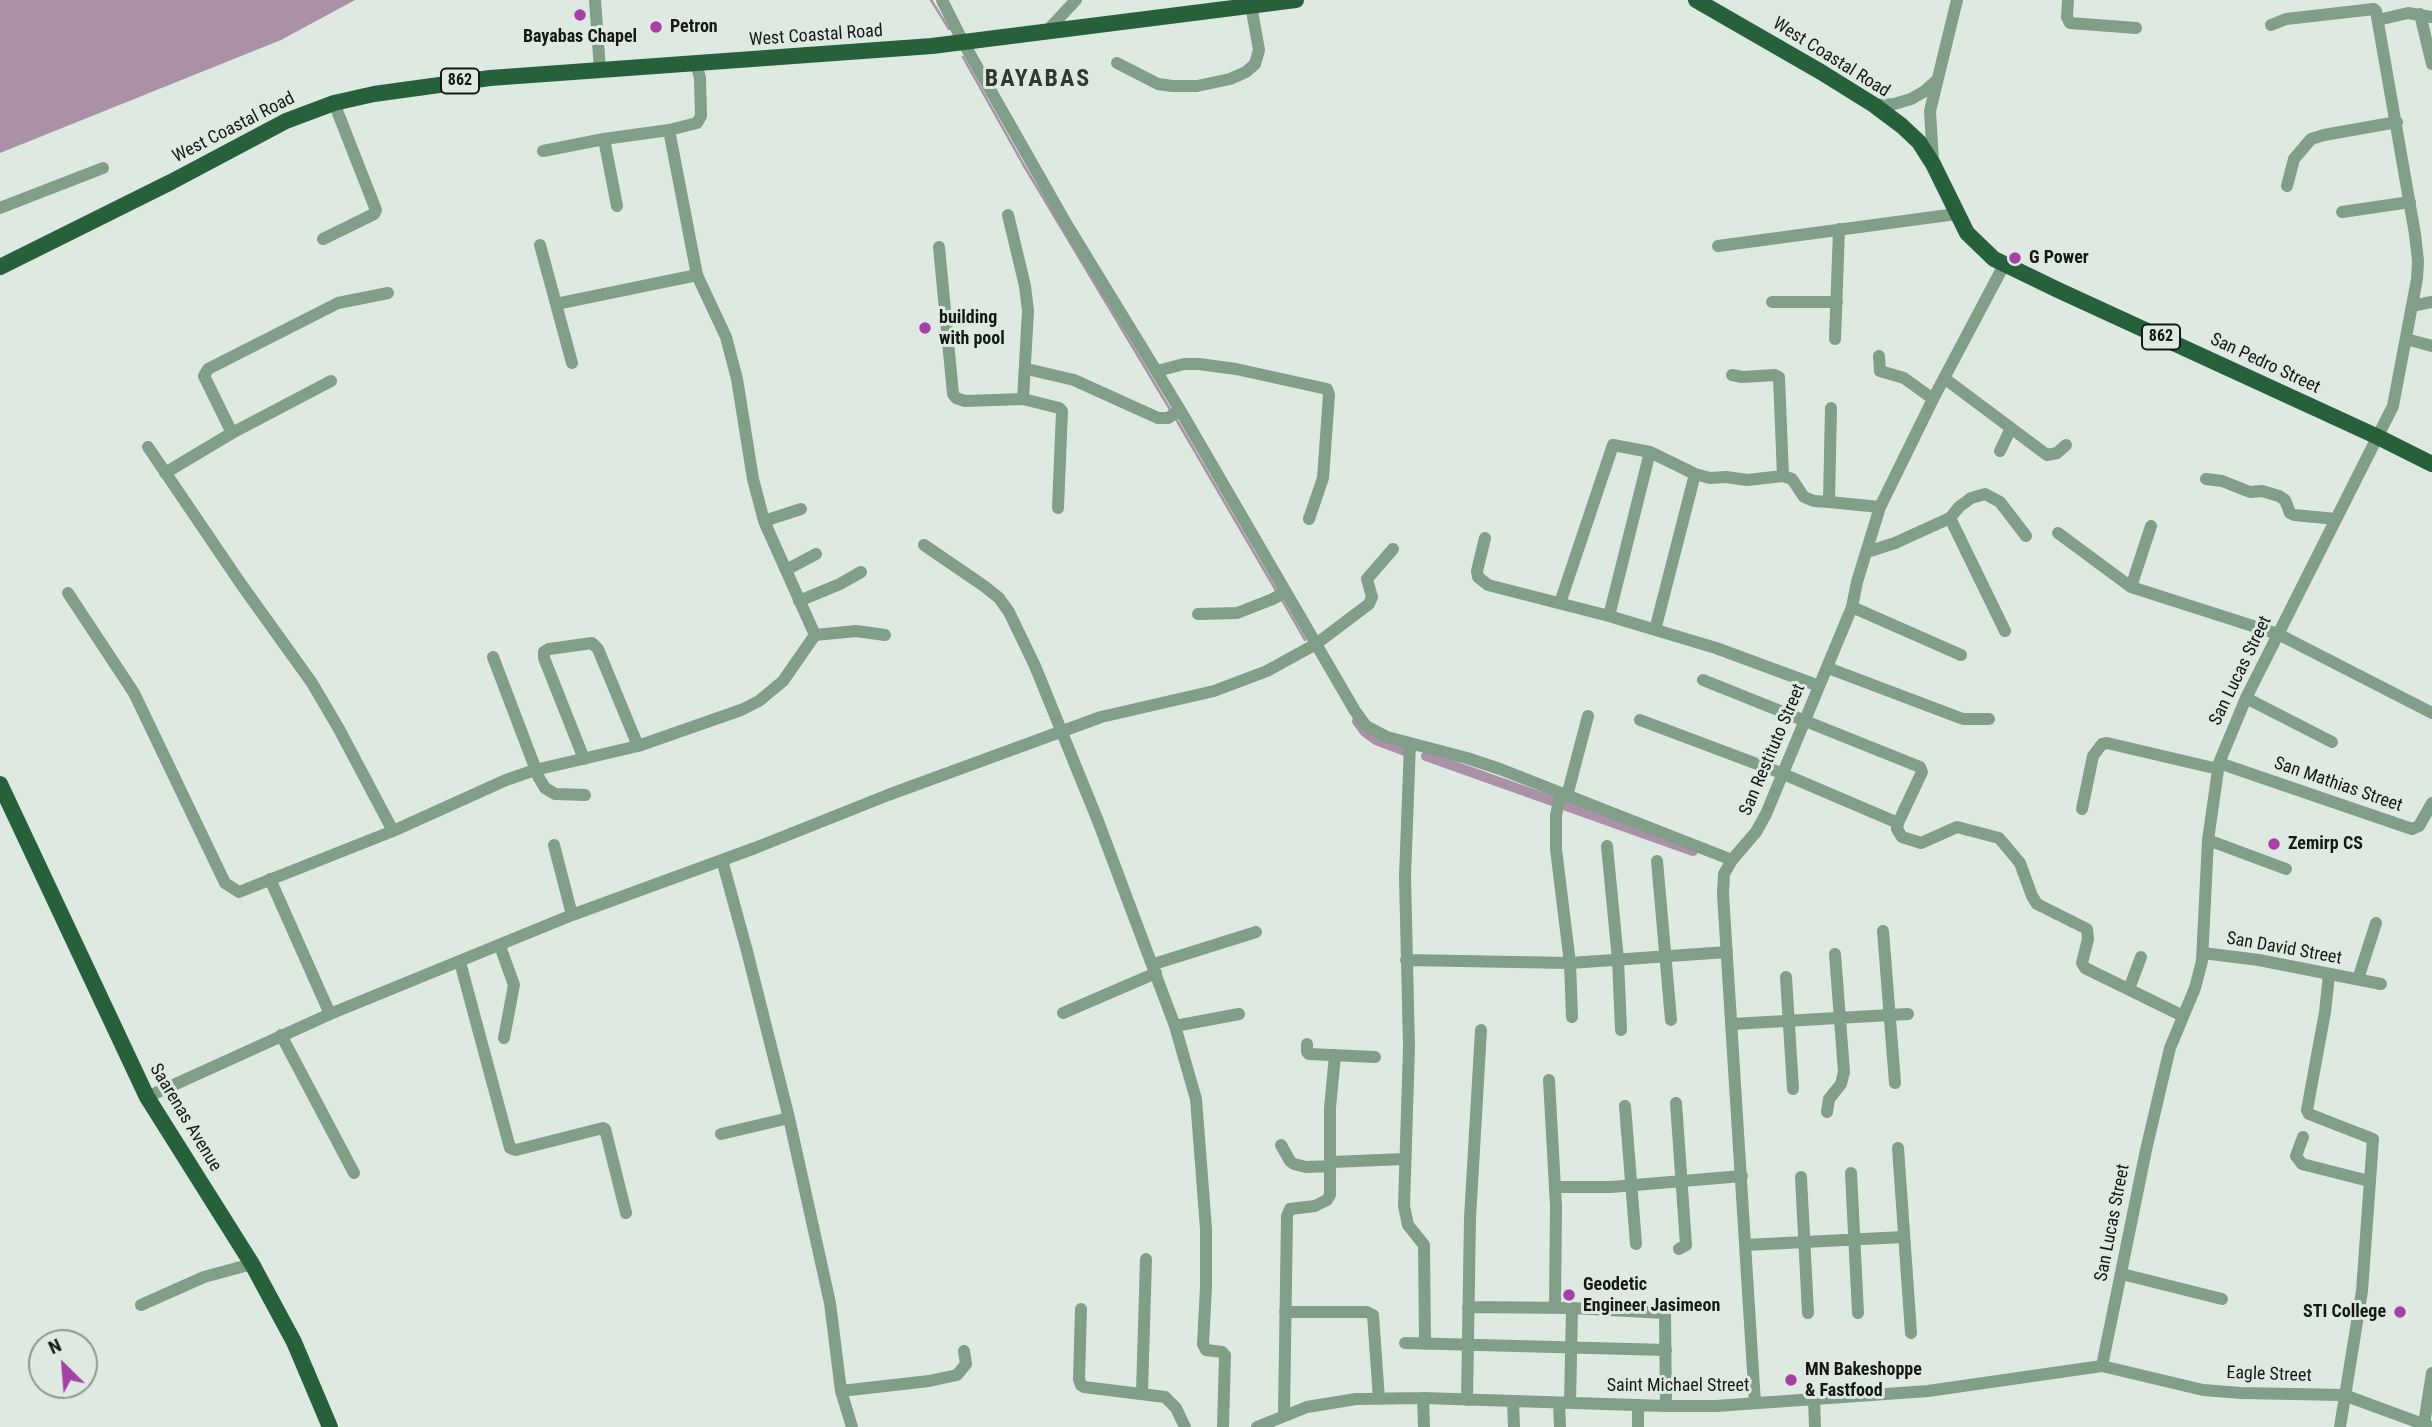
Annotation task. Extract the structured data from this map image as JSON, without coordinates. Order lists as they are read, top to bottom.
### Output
{
  "streets": {
    "main road": [
      "West Coastal Road",
      "862",
      "San Pedro Street",
      "Saarenas Avenue"
    ],
    "street": [
      "San Lucas Street",
      "San Restituto Street",
      "San Mathias Street",
      "San David Street",
      "Eagle Street",
      "Saint Michael Street"
    ]
  },
  "crossings": [
    ["West Coastal Road", "San Pedro Street"],
    ["San Pedro Street", "San Lucas Street"],
    ["San Pedro Street", "San Restituto Street"],
    ["San Lucas Street", "San Mathias Street"],
    ["San Lucas Street", "San David Street"],
    ["San Lucas Street", "Eagle Street"],
    ["San Lucas Street", "Saint Michael Street"],
    ["San Restituto Street", "Saint Michael Street"],
    ["Eagle Street", "Saint Michael Street"]
  ],
  "districts": ["BAYABAS"],
  "places": [
    "Bayabas Chapel",
    "Petron",
    "G Power",
    "building with pool",
    "Zemirp CS",
    "Geodetic Engineer Jasimeon",
    "STI College",
    "MN Bakeshoppe & Fastfood"
  ],
  "north": "top left"
}
